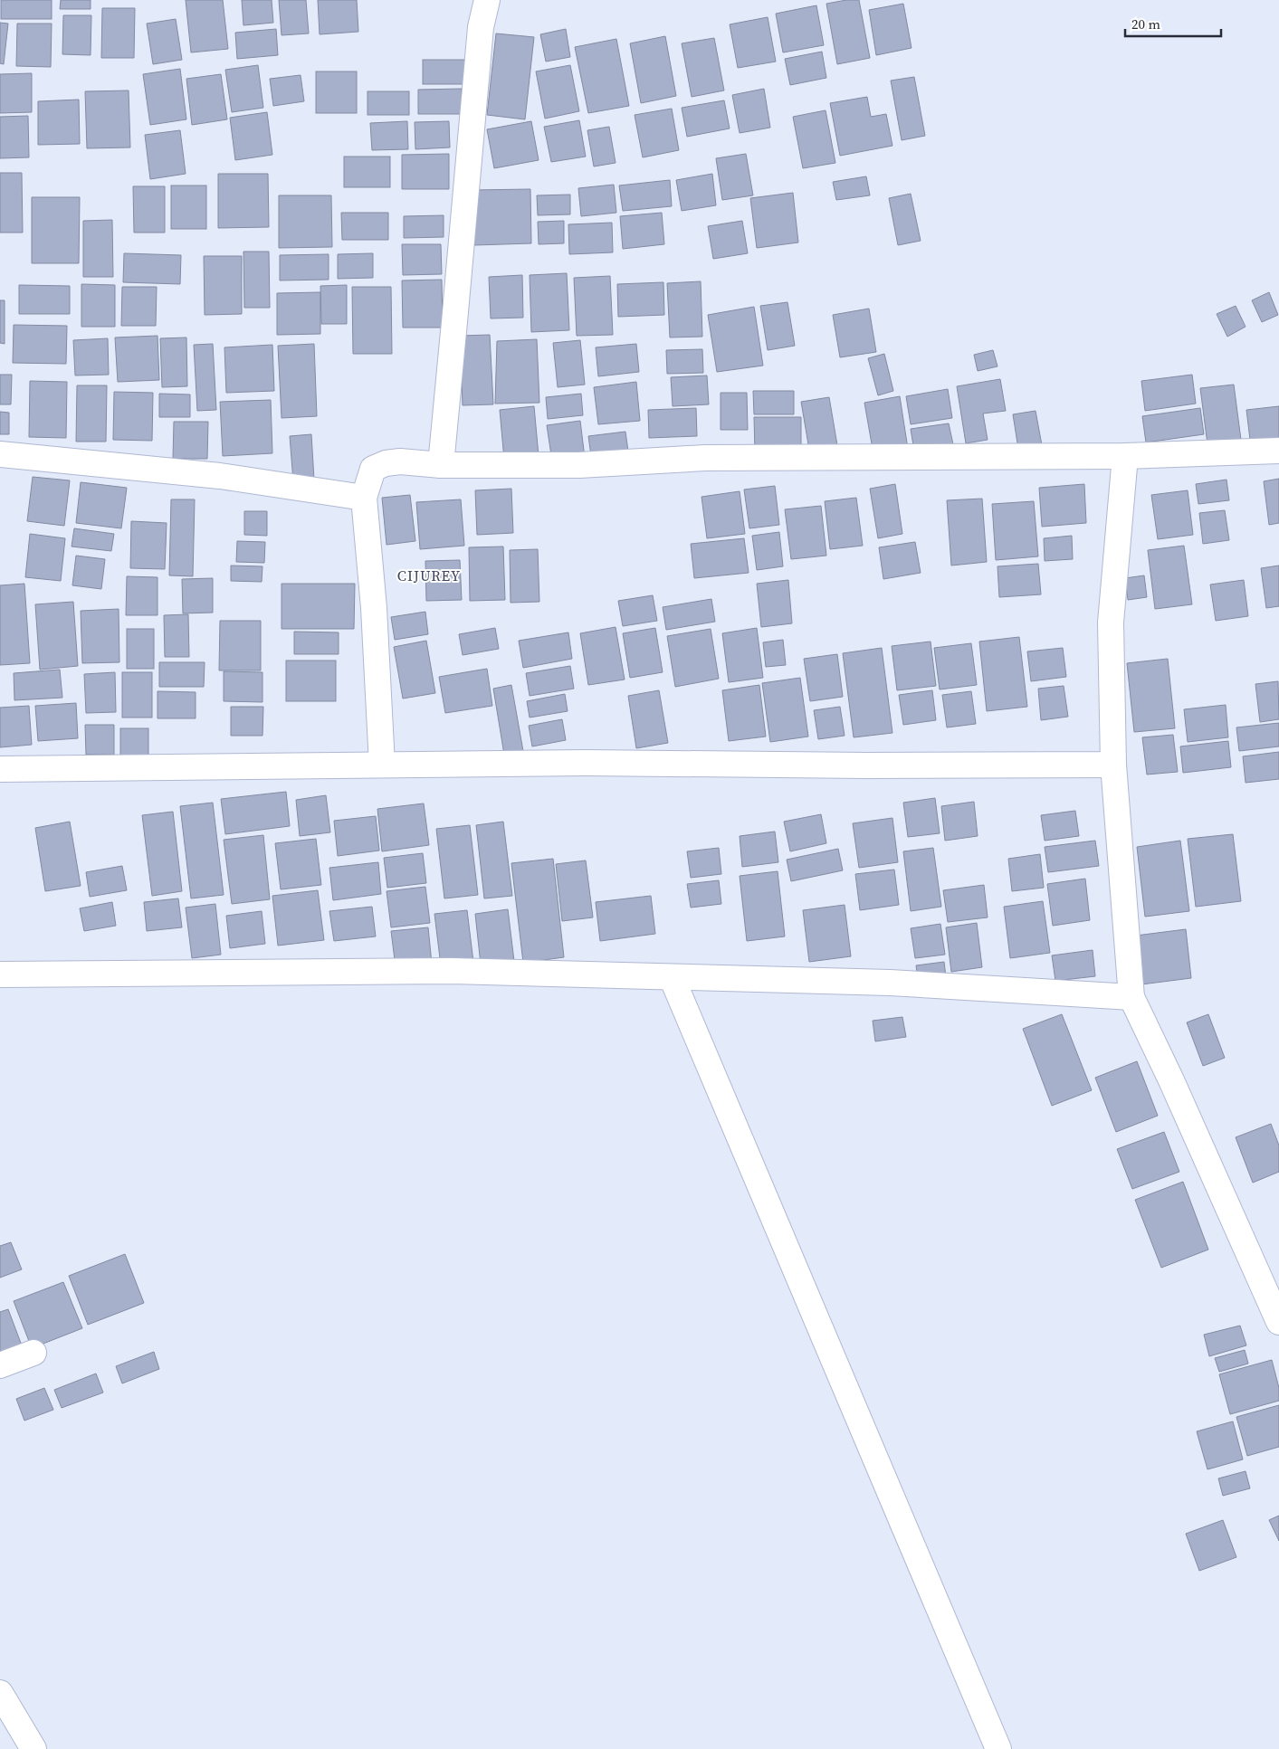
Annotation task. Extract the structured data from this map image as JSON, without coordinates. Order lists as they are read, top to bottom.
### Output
{
  "districts": ["CIJUREY"],
  "scale_bar": "20 m"
}
